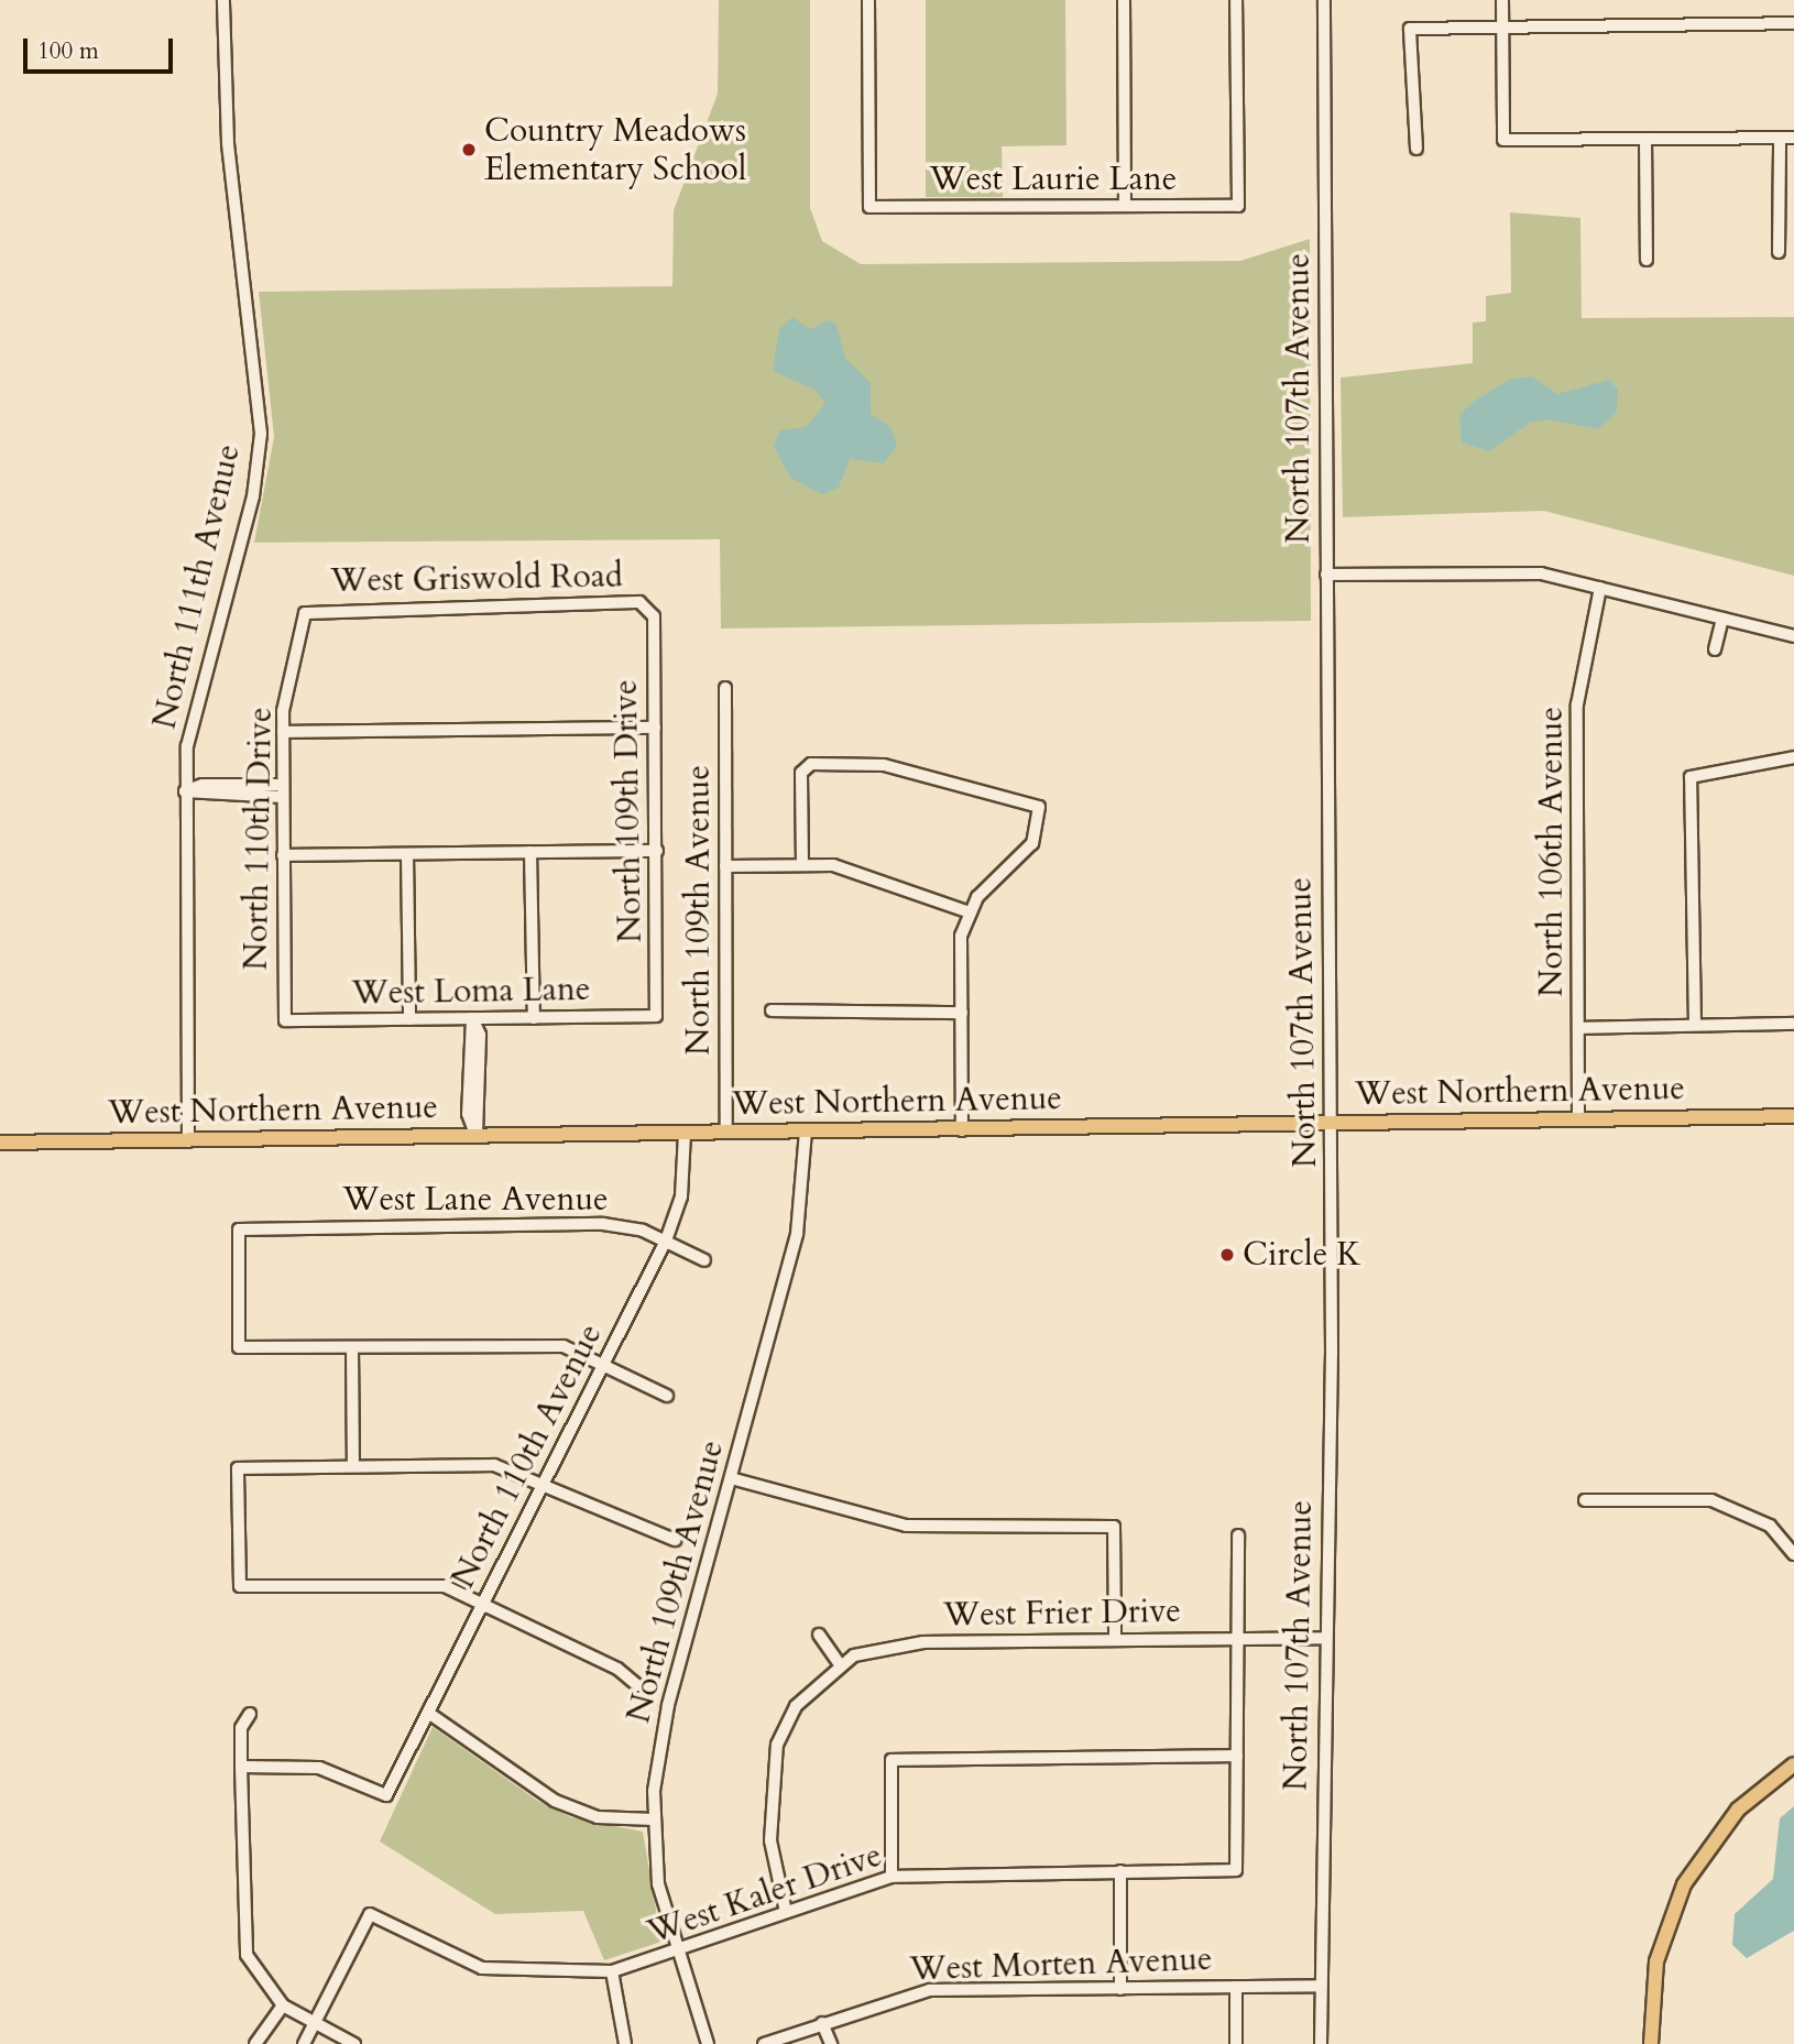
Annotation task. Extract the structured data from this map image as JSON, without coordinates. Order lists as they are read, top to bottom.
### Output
{
  "streets": {
    "main road": ["West Northern Avenue"],
    "street": [
      "West Laurie Lane",
      "North 107th Avenue",
      "West Griswold Road",
      "North 111th Avenue",
      "North 109th Drive",
      "North 110th Drive",
      "North 106th Avenue",
      "North 109th Avenue",
      "West Loma Lane",
      "West Lane Avenue",
      "North 110th Avenue",
      "West Frier Drive",
      "West Kaler Drive",
      "West Morten Avenue"
    ]
  },
  "crossings": [
    ["North 107th Avenue", "West Northern Avenue"],
    ["North 107th Avenue", "West Frier Drive"],
    ["North 107th Avenue", "West Morten Avenue"],
    ["West Griswold Road", "North 109th Drive"],
    ["West Griswold Road", "North 110th Drive"],
    ["North 111th Avenue", "West Northern Avenue"],
    ["North 109th Drive", "West Loma Lane"],
    ["North 110th Drive", "West Loma Lane"],
    ["North 106th Avenue", "West Northern Avenue"],
    ["North 109th Avenue", "West Northern Avenue"],
    ["North 109th Avenue", "West Kaler Drive"],
    ["West Northern Avenue", "North 110th Avenue"],
    ["West Lane Avenue", "North 110th Avenue"]
  ],
  "places": ["Country Meadows Elementary School", "Circle K"],
  "scale_bar": "100 m"
}
